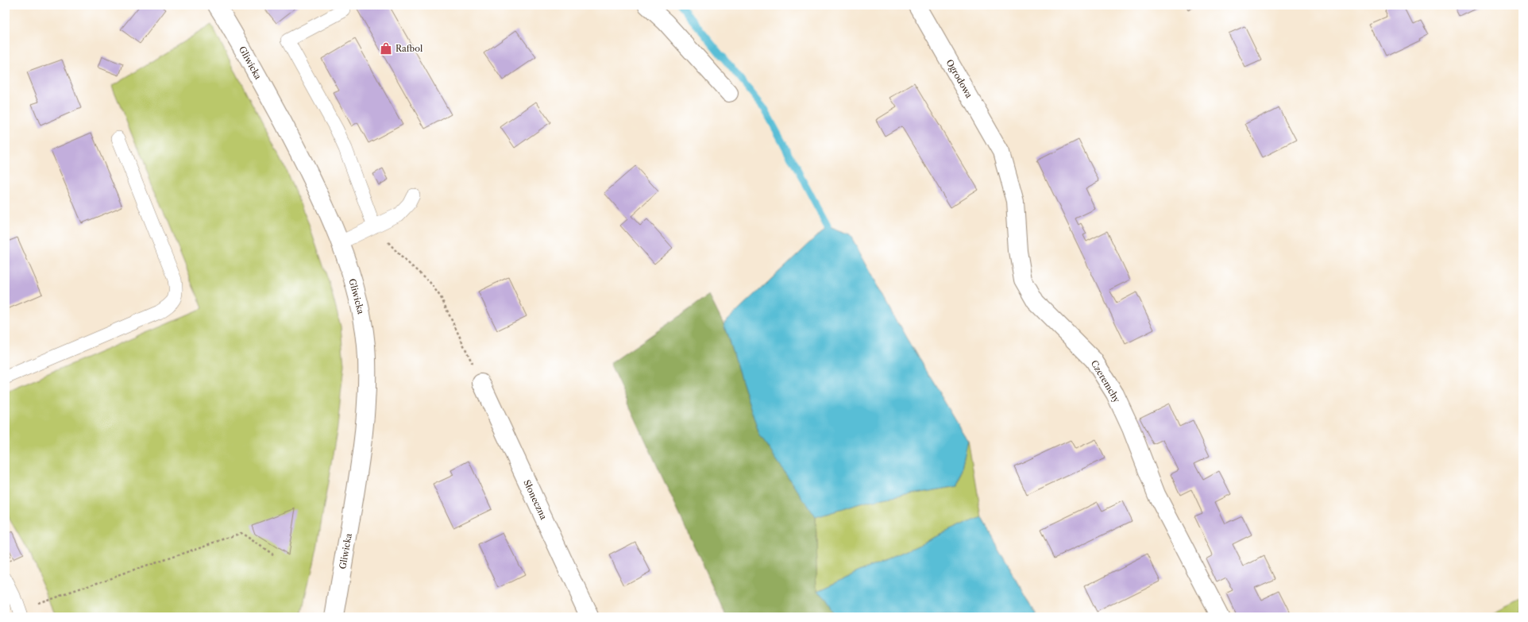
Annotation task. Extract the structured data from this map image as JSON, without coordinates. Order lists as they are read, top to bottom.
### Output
{
  "streets": {
    "street": [
      "Gliwicka",
      "Ogrodowa",
      "Czeremchy",
      "Słoneczna"
    ]
  },
  "crossings": [
    ["Ogrodowa", "Czeremchy"]
  ],
  "places": {
    "shop": ["Rafbol"]
  }
}
